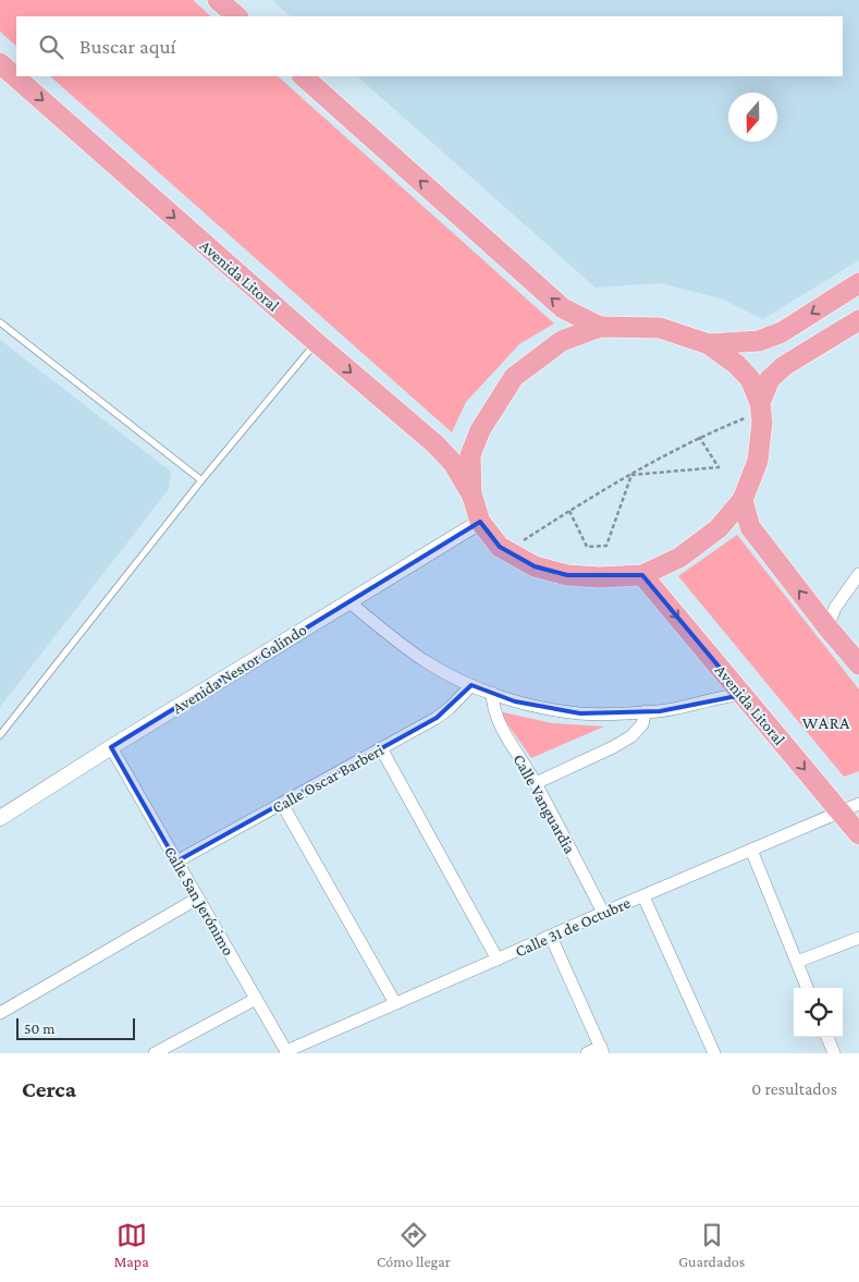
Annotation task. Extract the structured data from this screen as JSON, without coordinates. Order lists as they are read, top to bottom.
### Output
{
  "streets": {
    "main road": ["Avenida Litoral"],
    "street": [
      "Avenida Nestor Galindo",
      "Calle Oscar Barberi",
      "Calle Vanguardia",
      "Calle San Jerónimo",
      "Calle 31 de Octubre"
    ]
  },
  "crossings": [
    ["Avenida Litoral", "Calle 31 de Octubre"],
    ["Avenida Nestor Galindo", "Calle San Jerónimo"],
    ["Calle Oscar Barberi", "Calle San Jerónimo"],
    ["Calle Vanguardia", "Calle 31 de Octubre"],
    ["Calle San Jerónimo", "Calle 31 de Octubre"]
  ],
  "one_way": ["Avenida Litoral"],
  "districts": ["WARA"],
  "scale_bar": "50 m",
  "north": "bottom",
  "page": {
    "search": "Buscar aquí",
    "scale": "50 m",
    "heading": ["Cerca", "0 resultados"],
    "nav": ["Mapa", "Cómo llegar", "Guardados"]
  }
}
